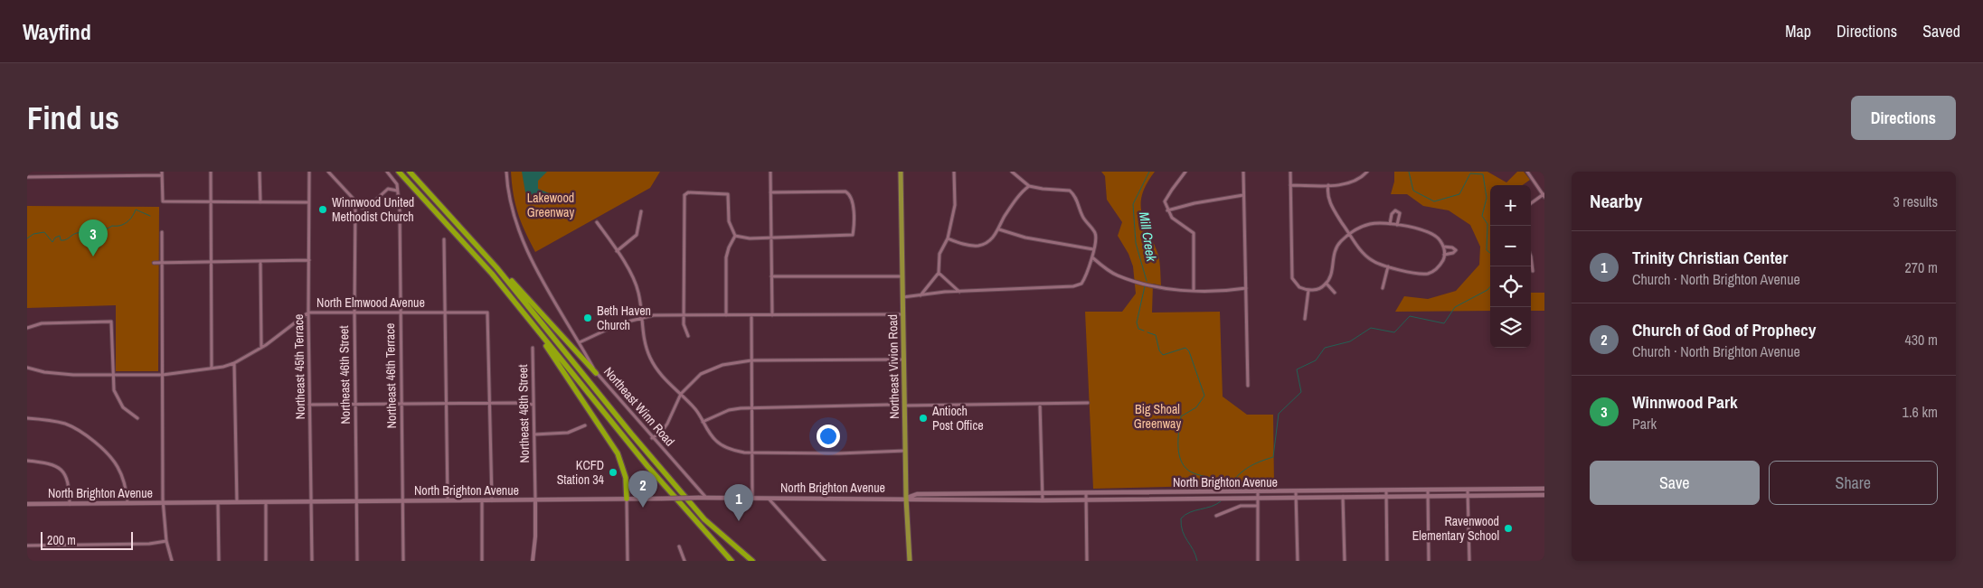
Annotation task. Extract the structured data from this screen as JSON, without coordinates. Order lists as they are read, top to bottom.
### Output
{
  "streets": {
    "main road": ["Northeast Vivion Road", "North Brighton Avenue"],
    "street": [
      "North Elmwood Avenue",
      "Northeast 45th Terrace",
      "Northeast 46th Street",
      "Northeast 46th Terrace",
      "Northeast Winn Road",
      "Northeast 48th Street"
    ]
  },
  "crossings": [
    ["North Elmwood Avenue", "Northeast 45th Terrace"],
    ["North Elmwood Avenue", "Northeast 46th Street"],
    ["North Elmwood Avenue", "Northeast 46th Terrace"],
    ["Northeast 45th Terrace", "North Brighton Avenue"],
    ["Northeast Vivion Road", "North Brighton Avenue"],
    ["Northeast 46th Street", "North Brighton Avenue"],
    ["Northeast 46th Terrace", "North Brighton Avenue"],
    ["Northeast Winn Road", "North Brighton Avenue"],
    ["Northeast 48th Street", "North Brighton Avenue"]
  ],
  "water": ["Mill Creek"],
  "parks": ["Lakewood Greenway", "Big Shoal Greenway"],
  "places": [
    "Winnwood United Methodist Church",
    "Beth Haven Church",
    "Antioch Post Office",
    "KCFD Station 34",
    "Ravenwood Elementary School"
  ],
  "scale_bar": "200 m",
  "page": {
    "header": "Wayfind",
    "nav": ["Map", "Directions", "Saved"],
    "buttons": [
      "Directions",
      ["Save", "Share"]
    ],
    "title": "Find us",
    "heading": ["Nearby", "3 results"],
    "map_buttons": ["+", "−"],
    "pins": ["3", "2", "1"],
    "list": [
      {
        "mark": "1",
        "name": "Trinity Christian Center",
        "note": "Church · North Brighton Avenue",
        "value": "270 m"
      },
      {
        "mark": "2",
        "name": "Church of God of Prophecy",
        "note": "Church · North Brighton Avenue",
        "value": "430 m"
      },
      {
        "mark": "3",
        "name": "Winnwood Park",
        "note": "Park",
        "value": "1.6 km"
      }
    ],
    "scale": "200 m"
  }
}
